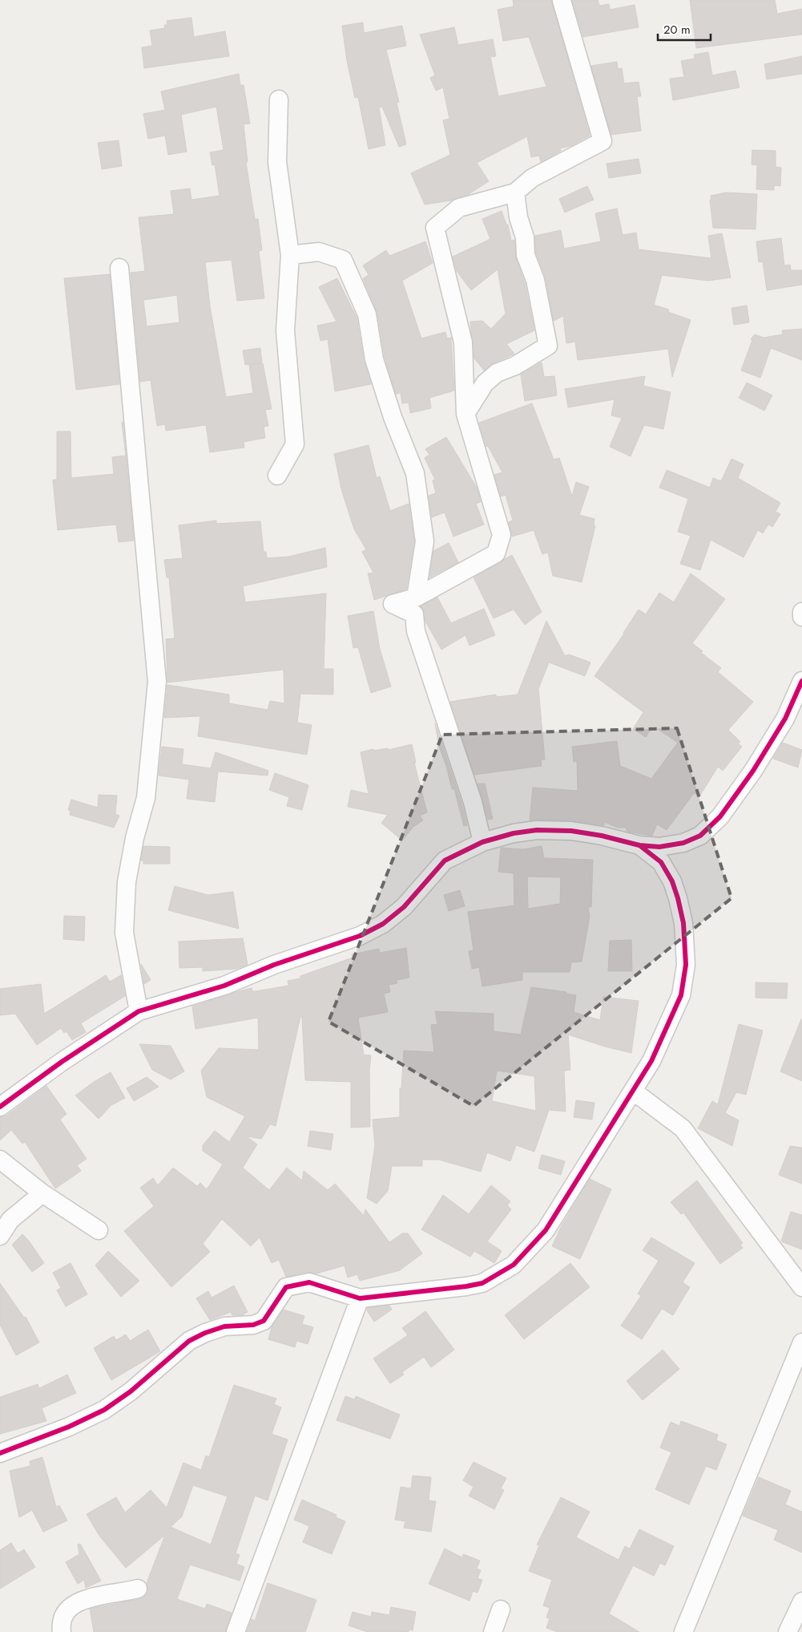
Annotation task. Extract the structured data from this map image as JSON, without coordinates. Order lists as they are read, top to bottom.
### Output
{
  "scale_bar": "20 m"
}
